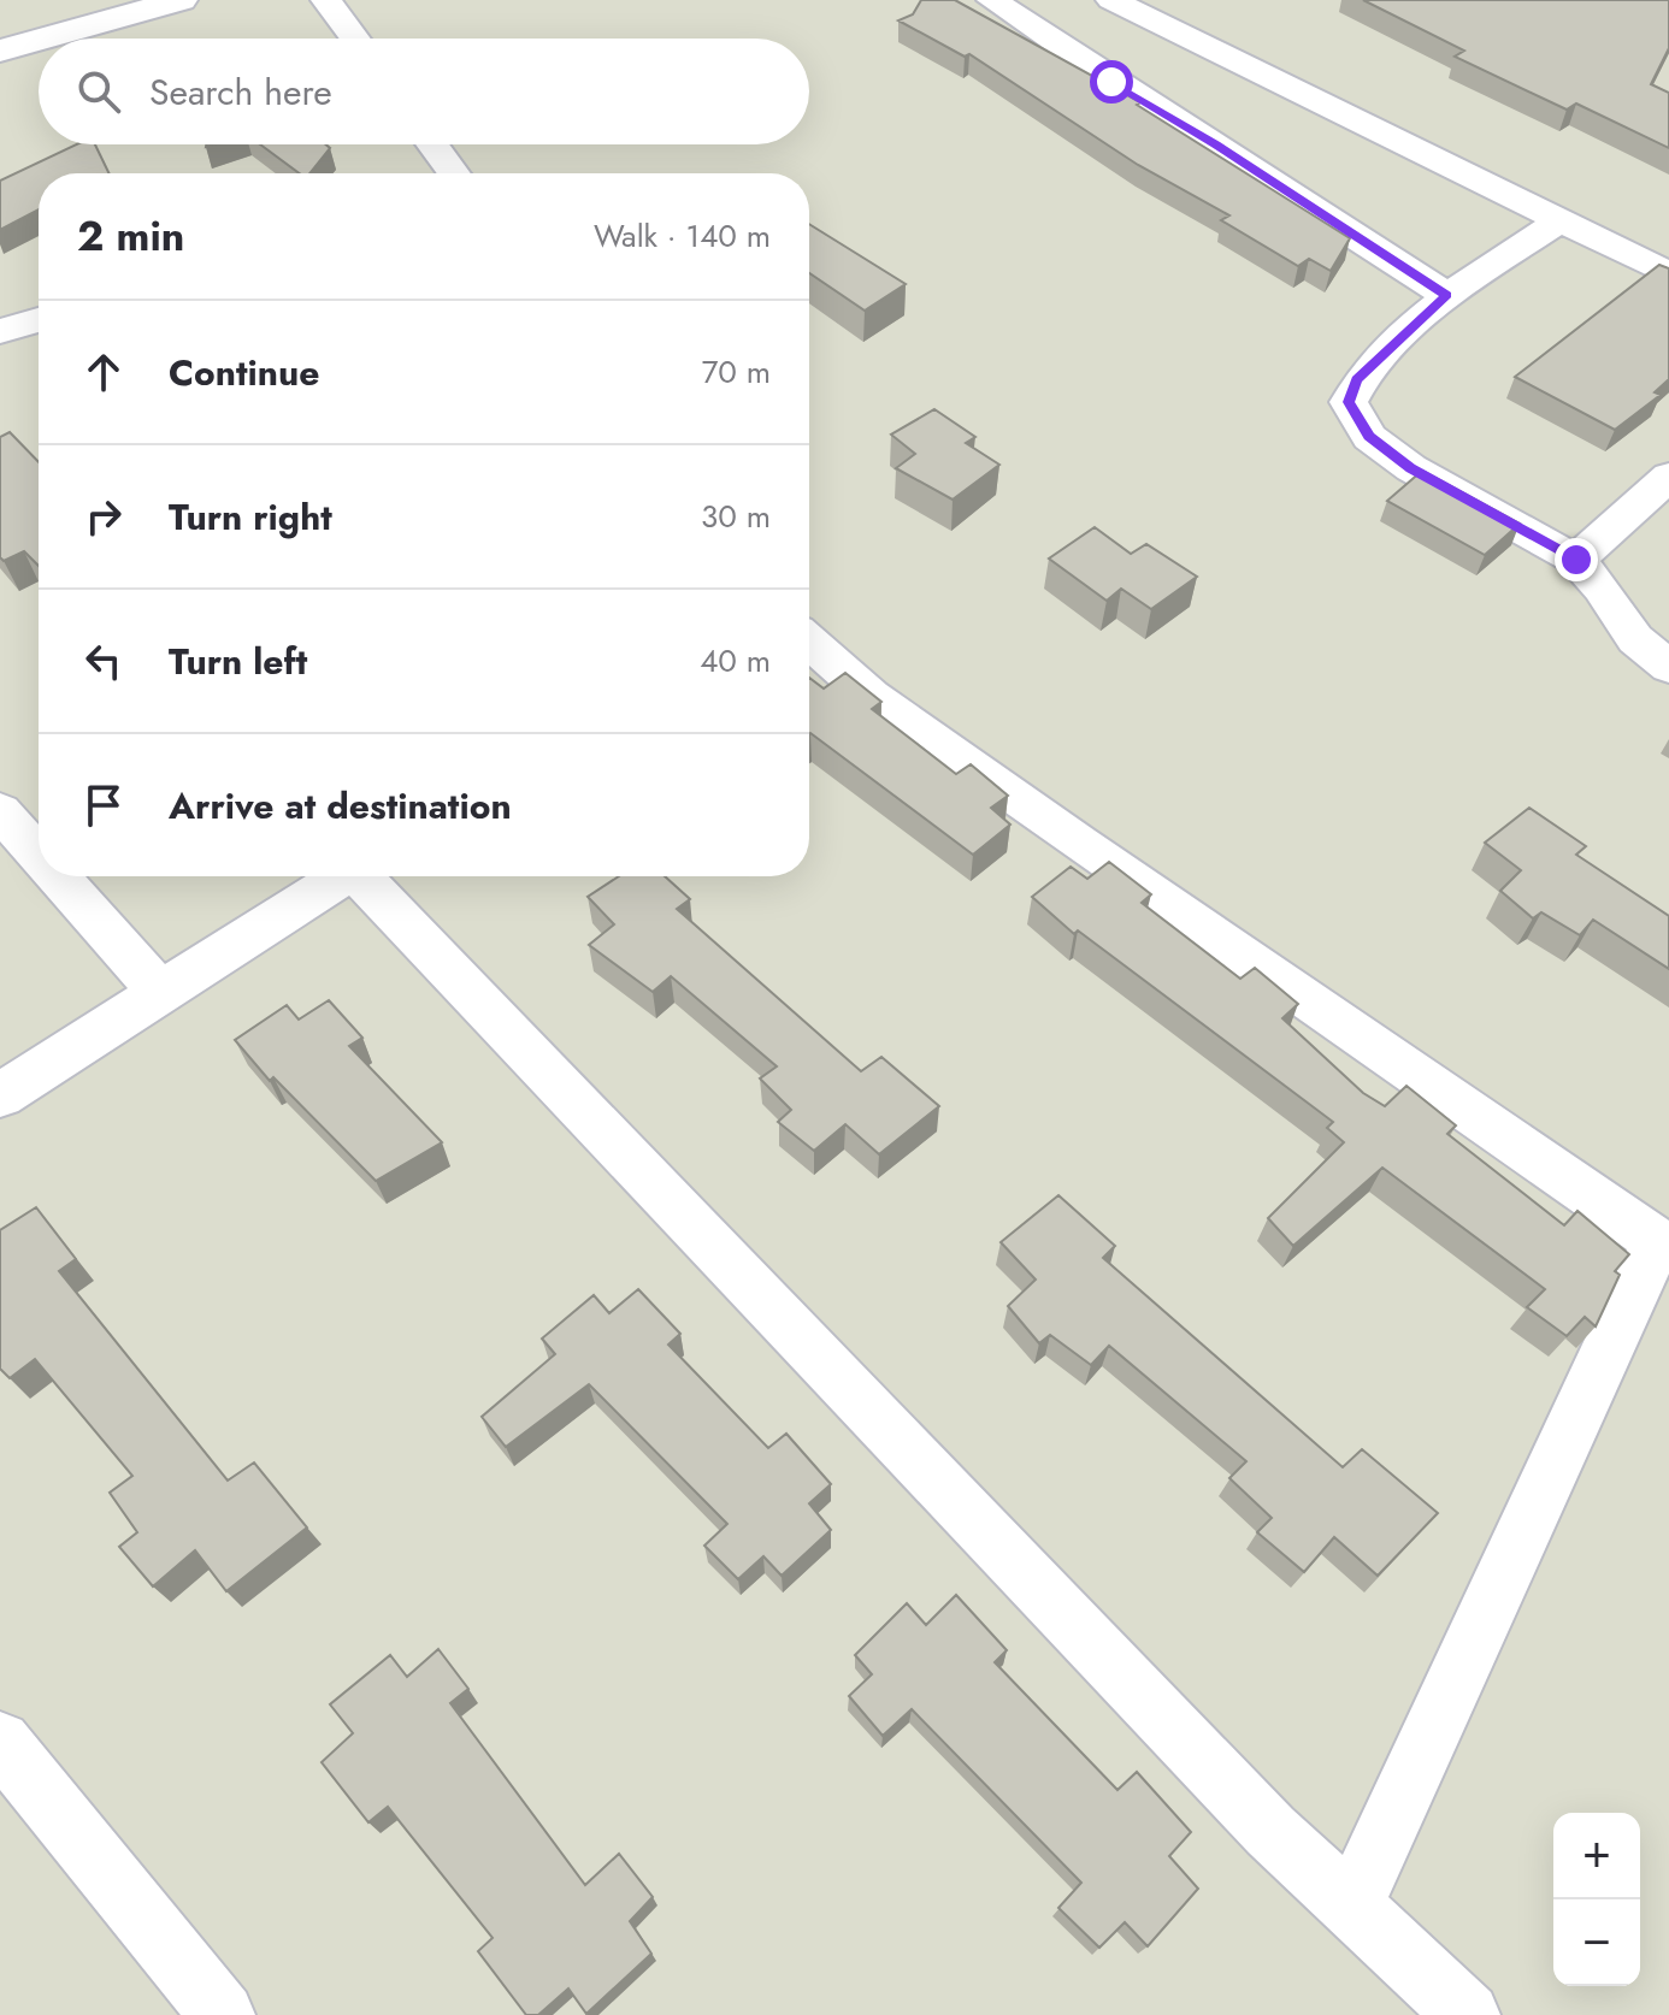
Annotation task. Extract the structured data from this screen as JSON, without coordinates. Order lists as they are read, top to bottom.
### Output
{
  "page": {
    "search": "Search here",
    "heading": ["2 min", "Walk · 140 m"],
    "list": [
      ["Continue", "70 m"],
      ["Turn right", "30 m"],
      ["Turn left", "40 m"],
      "Arrive at destination"
    ],
    "map_buttons": ["+", "−"]
  }
}
